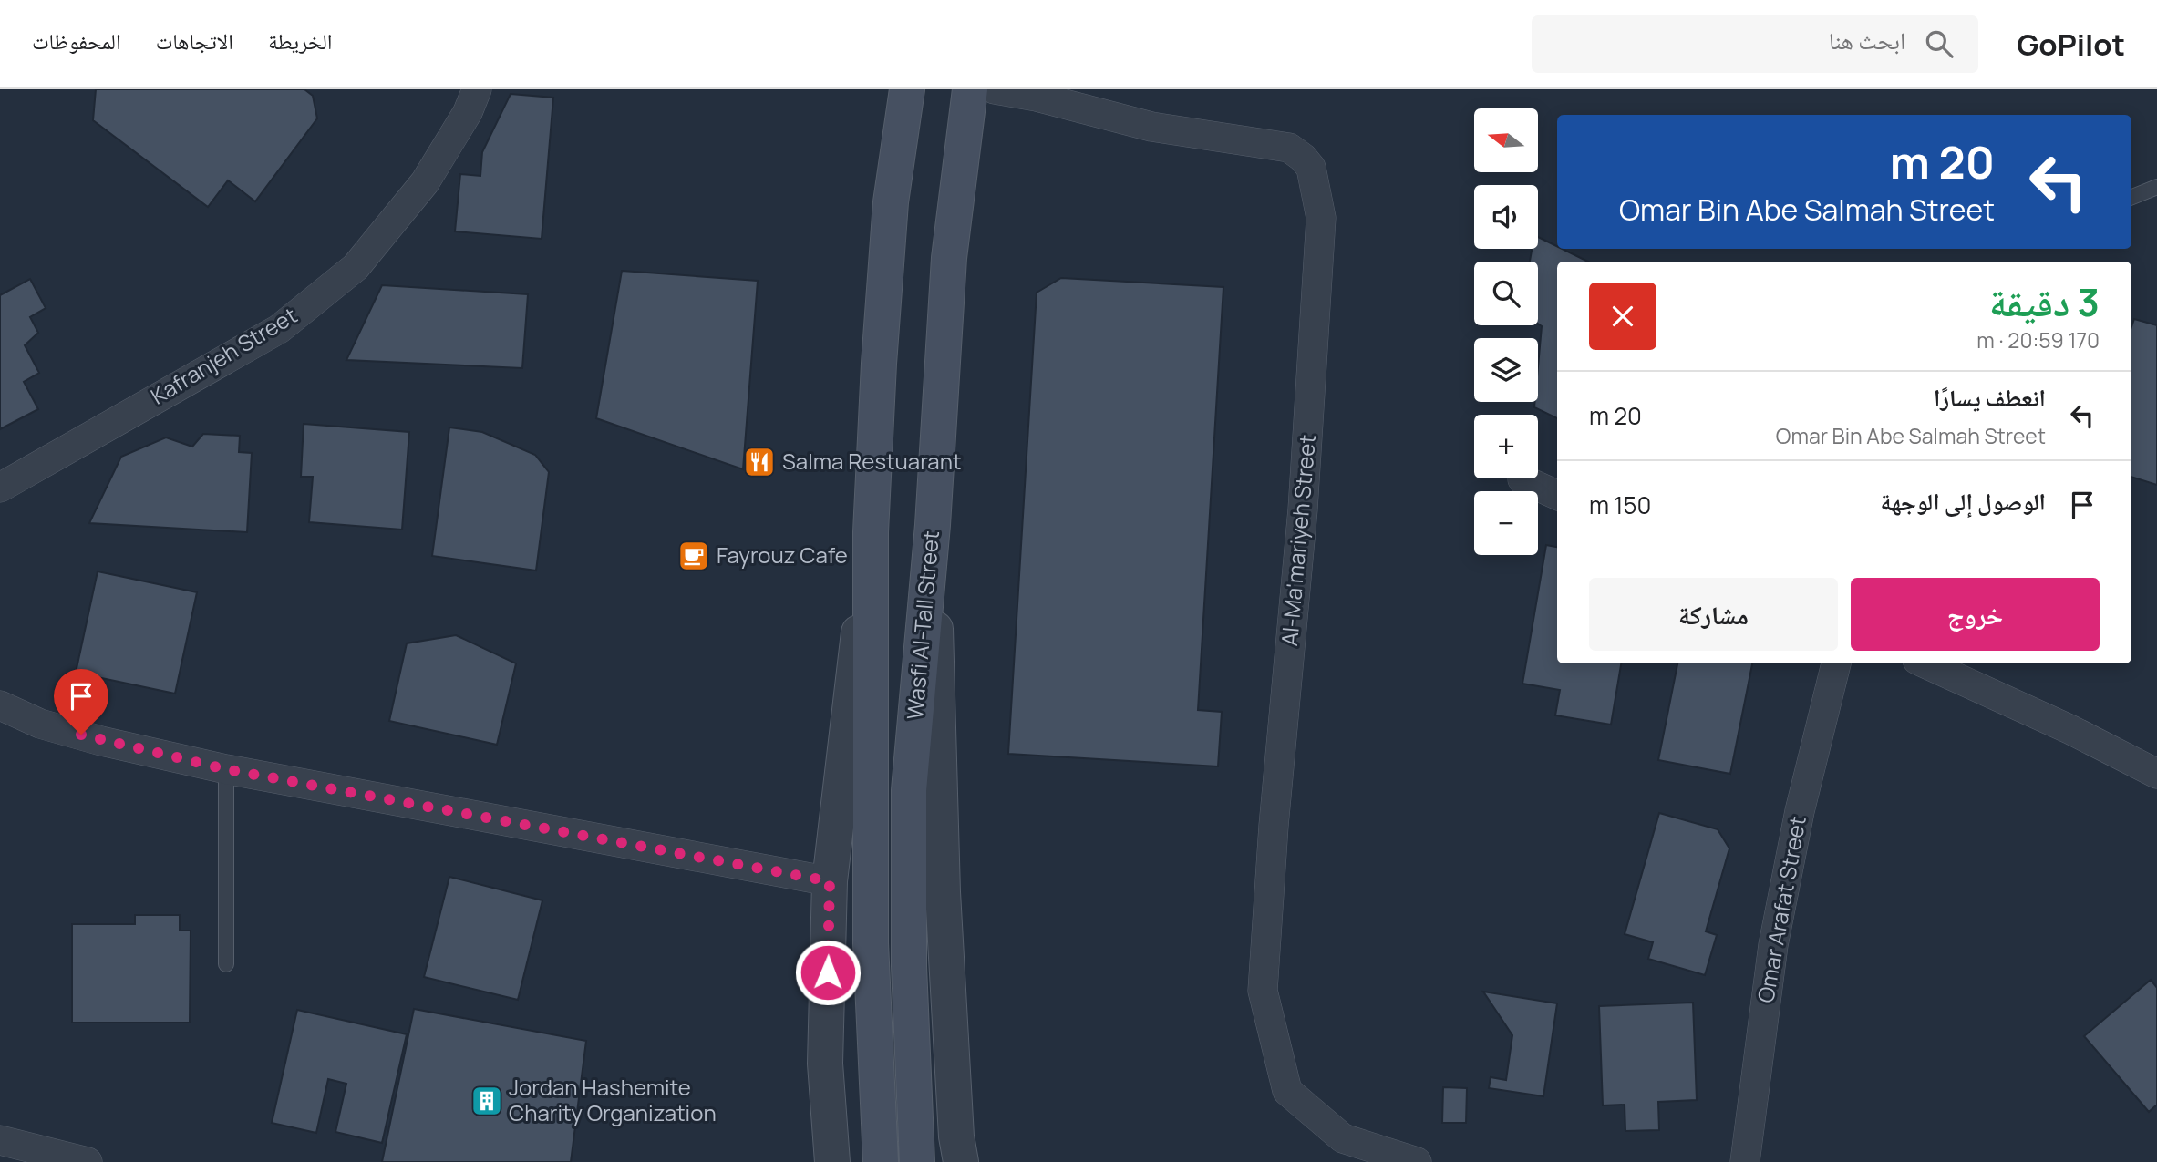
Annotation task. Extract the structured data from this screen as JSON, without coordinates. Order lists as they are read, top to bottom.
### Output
{
  "streets": {
    "main road": ["Wasfi Al-Tall Street"],
    "street": ["Kafranjeh Street", "Al-Ma'mariyeh Street", "Omar Arafat Street"]
  },
  "places": {
    "restaurant": ["Salma Restuarant"],
    "cafe": ["Fayrouz Cafe"],
    "building": ["Jordan Hashemite Charity Organization"]
  },
  "north": "left",
  "page": {
    "header": "GoPilot",
    "search": "ابحث هنا",
    "nav": ["الخريطة", "الاتجاهات", "المحفوظات"],
    "map_buttons": ["+", "−"],
    "turn": ["20 m", "Omar Bin Abe Salmah Street"],
    "heading": ["3 دقيقة", "170 m · 20:59"],
    "list": [
      {
        "name": "انعطف يسارًا",
        "note": "Omar Bin Abe Salmah Street",
        "value": "20 m"
      },
      {
        "name": "الوصول إلى الوجهة",
        "value": "150 m"
      }
    ],
    "buttons": ["خروج", "مشاركة"]
  }
}
